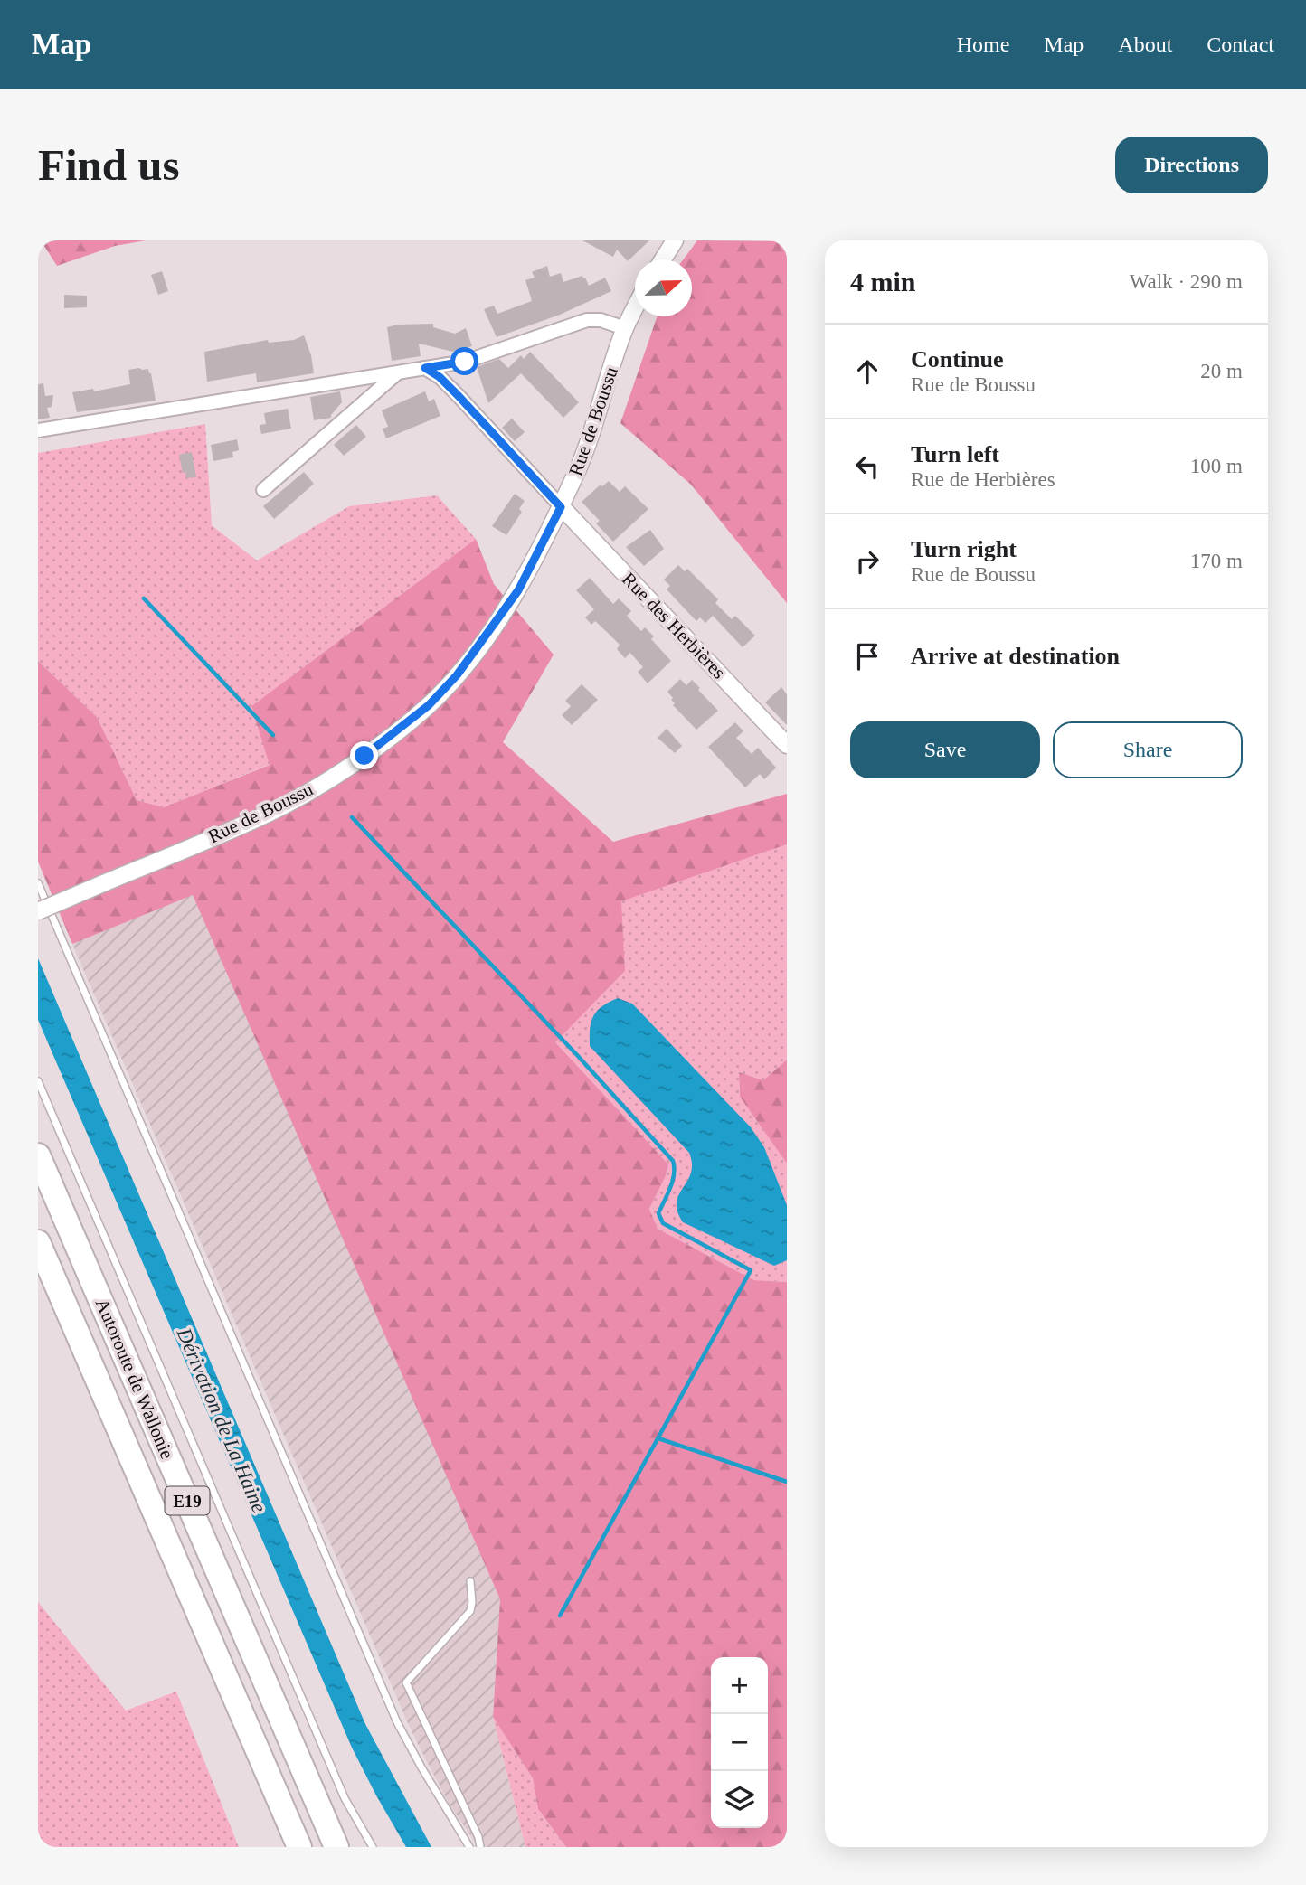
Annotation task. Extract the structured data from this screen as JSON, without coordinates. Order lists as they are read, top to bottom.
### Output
{
  "streets": {
    "highway": ["Autoroute de Wallonie", "E19"],
    "street": ["Rue de Boussu", "Rue des Herbières"]
  },
  "crossings": [
    ["Rue de Boussu", "Rue des Herbières"]
  ],
  "water": ["Dérivation de La Haine"],
  "north": "right",
  "page": {
    "header": "Map",
    "nav": [
      "Home",
      "Map",
      "About",
      "Contact"
    ],
    "buttons": [
      "Directions",
      ["Save", "Share"]
    ],
    "title": "Find us",
    "heading": ["4 min", "Walk · 290 m"],
    "list": [
      ["Continue", "Rue de Boussu", "20 m"],
      ["Turn left", "Rue de Herbières", "100 m"],
      ["Turn right", "Rue de Boussu", "170 m"],
      "Arrive at destination"
    ],
    "map_buttons": ["+", "−"]
  }
}
